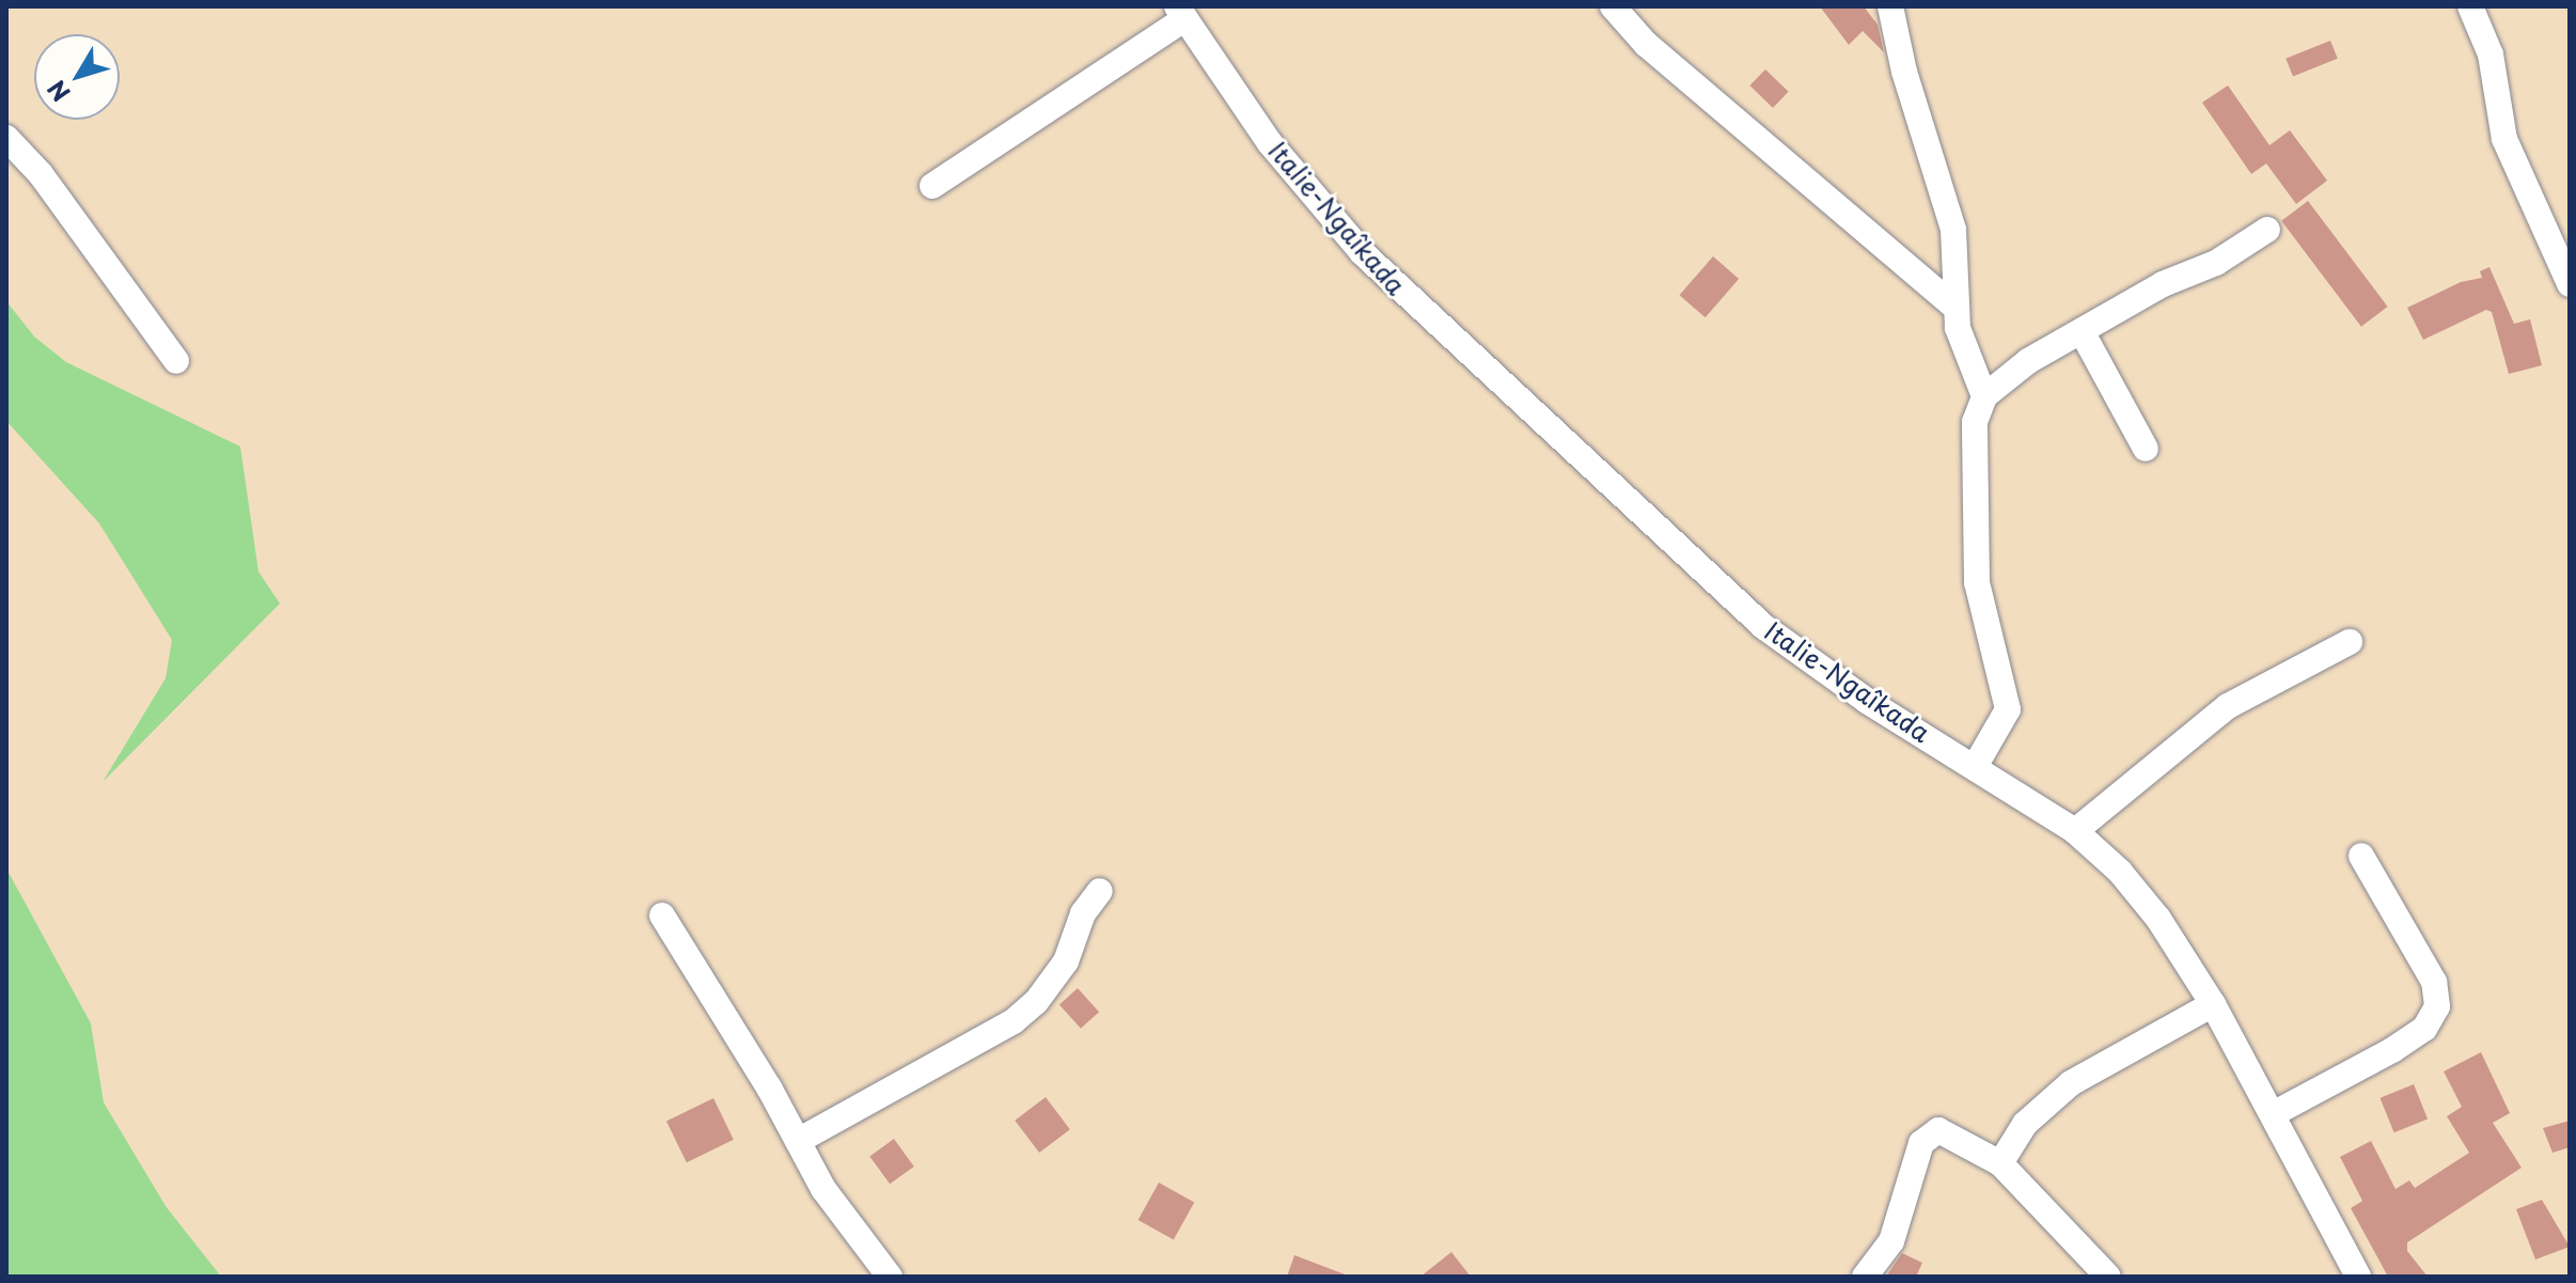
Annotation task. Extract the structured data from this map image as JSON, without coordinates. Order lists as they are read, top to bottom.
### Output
{
  "streets": {
    "street": ["Italie-Ngaîkada"]
  },
  "north": "bottom left"
}
